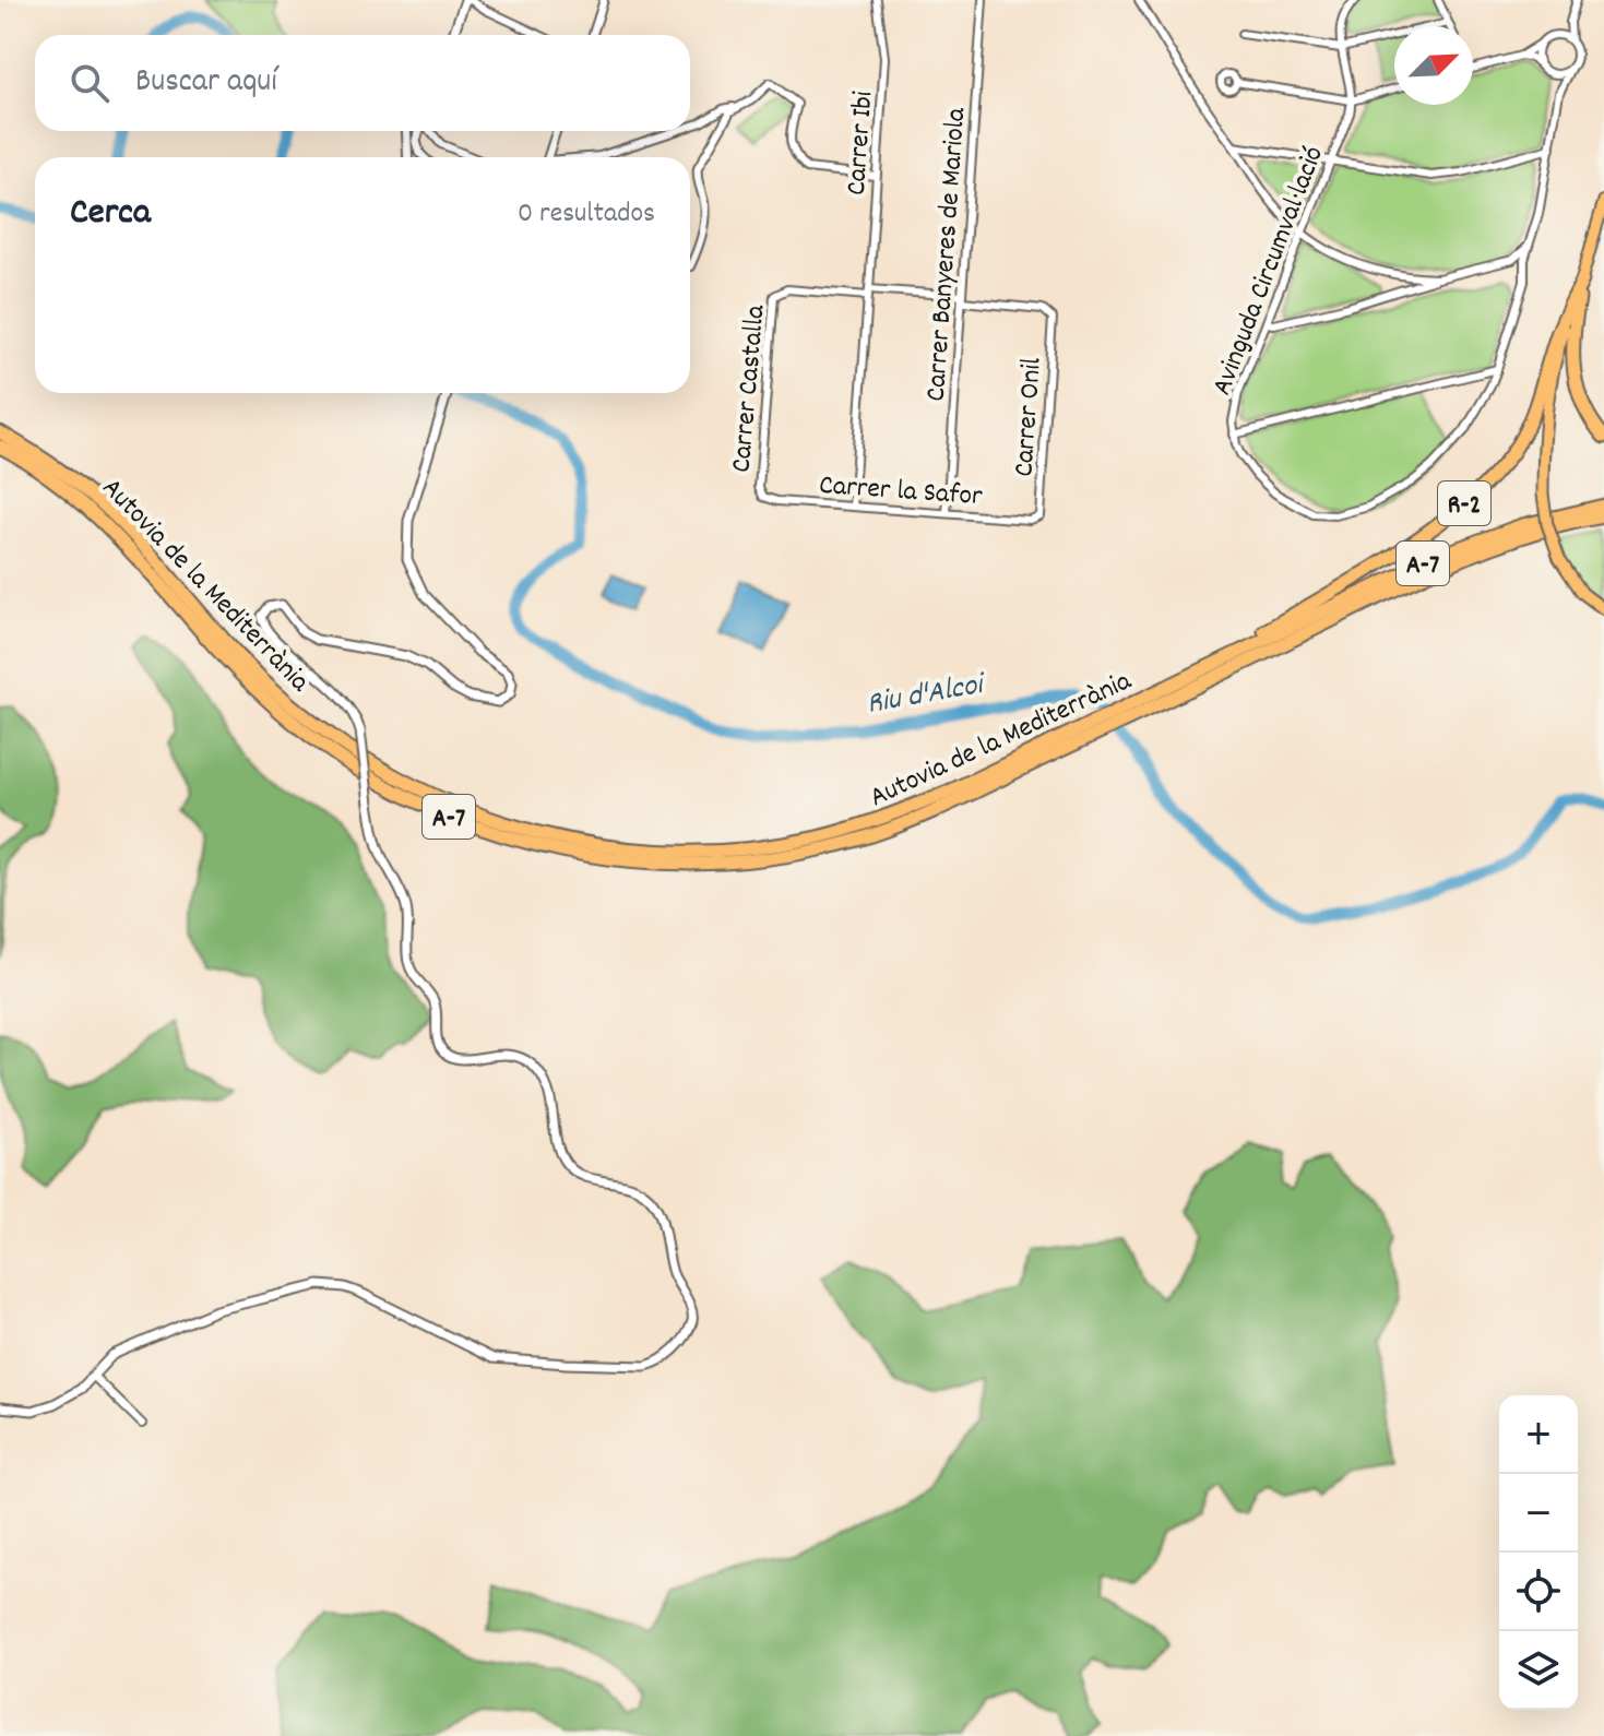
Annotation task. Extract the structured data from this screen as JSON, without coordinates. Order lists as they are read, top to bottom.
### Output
{
  "streets": {
    "highway": ["R-2", "A-7", "Autovia de la Mediterrània"],
    "street": [
      "Carrer Ibi",
      "Carrer Banyeres de Mariola",
      "Avinguda Circumval·lació",
      "Carrer Castalla",
      "Carrer Onil",
      "Carrer la Safor"
    ]
  },
  "crossings": [
    ["Carrer Ibi", "Carrer Castalla"],
    ["Carrer Ibi", "Carrer la Safor"],
    ["Carrer Banyeres de Mariola", "Carrer Onil"],
    ["Carrer Banyeres de Mariola", "Carrer la Safor"],
    ["Carrer Castalla", "Carrer la Safor"],
    ["Carrer Onil", "Carrer la Safor"],
    ["R-2", "Autovia de la Mediterrània"]
  ],
  "water": ["Riu d'Alcoi"],
  "north": "top right",
  "page": {
    "search": "Buscar aquí",
    "heading": ["Cerca", "0 resultados"],
    "map_buttons": ["+", "−"]
  }
}
